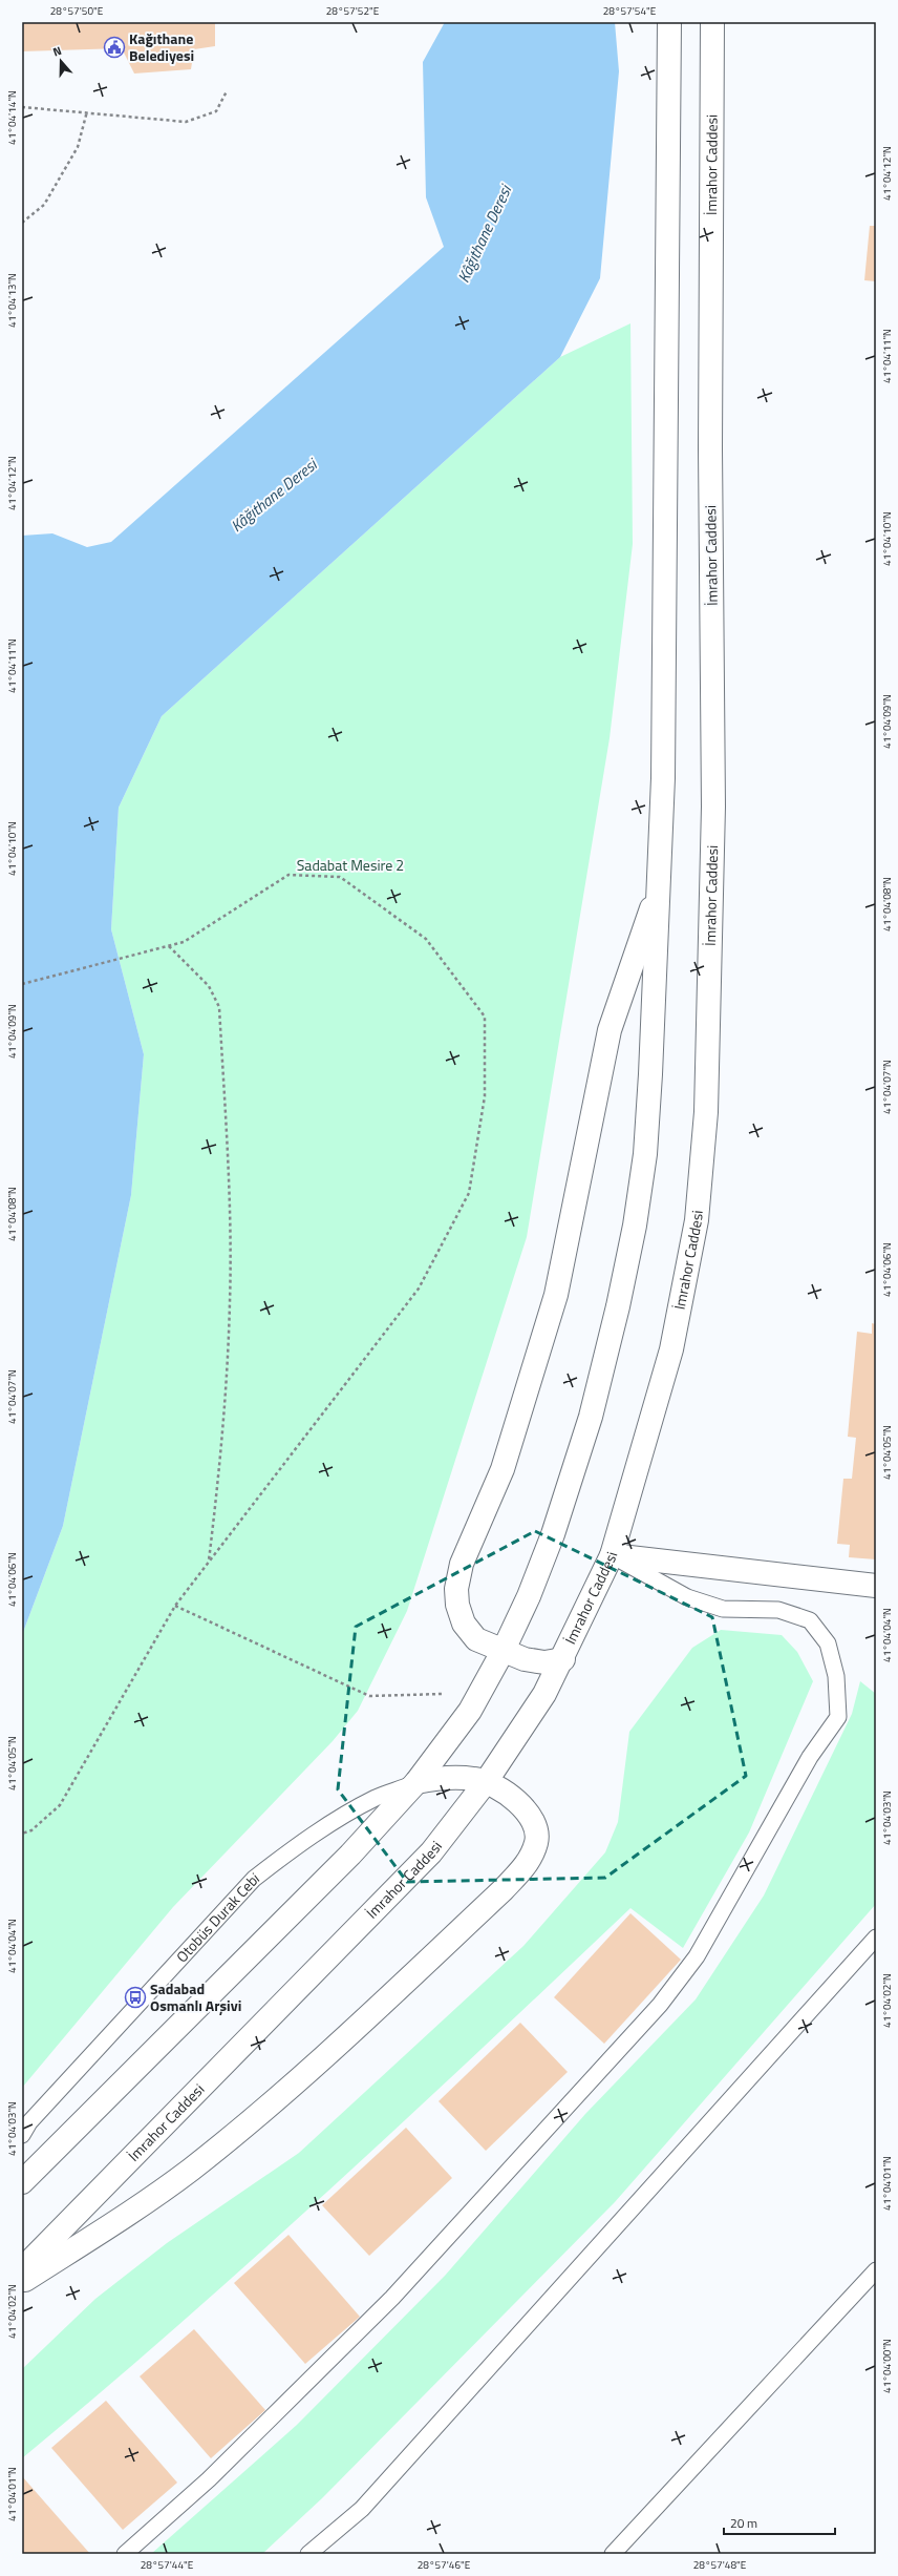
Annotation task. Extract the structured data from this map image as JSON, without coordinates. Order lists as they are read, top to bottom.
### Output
{
  "streets": {
    "main road": ["İmrahor Caddesi"],
    "lane": ["Otobüs Durak Cebi"]
  },
  "water": ["Kâğıthane Deresi"],
  "parks": ["Sadabat Mesire 2"],
  "places": {
    "public building": ["Kağıthane Belediyesi"],
    "bus stop": ["Sadabad Osmanlı Arşivi"]
  },
  "scale_bar": "20 m",
  "north": "top",
  "coordinates": [
    "28°57'50\"E",
    "28°57'52\"E",
    "28°57'54\"E",
    "41°04'14\"N",
    "41°04'12\"N",
    "41°04'13\"N",
    "41°04'11\"N",
    "41°04'10\"N",
    "41°04'09\"N",
    "41°04'08\"N",
    "41°04'07\"N",
    "41°04'06\"N",
    "41°04'05\"N",
    "41°04'04\"N",
    "41°04'03\"N",
    "41°04'02\"N",
    "41°04'01\"N",
    "41°04'00\"N",
    "28°57'44\"E",
    "28°57'46\"E",
    "28°57'48\"E"
  ]
}
